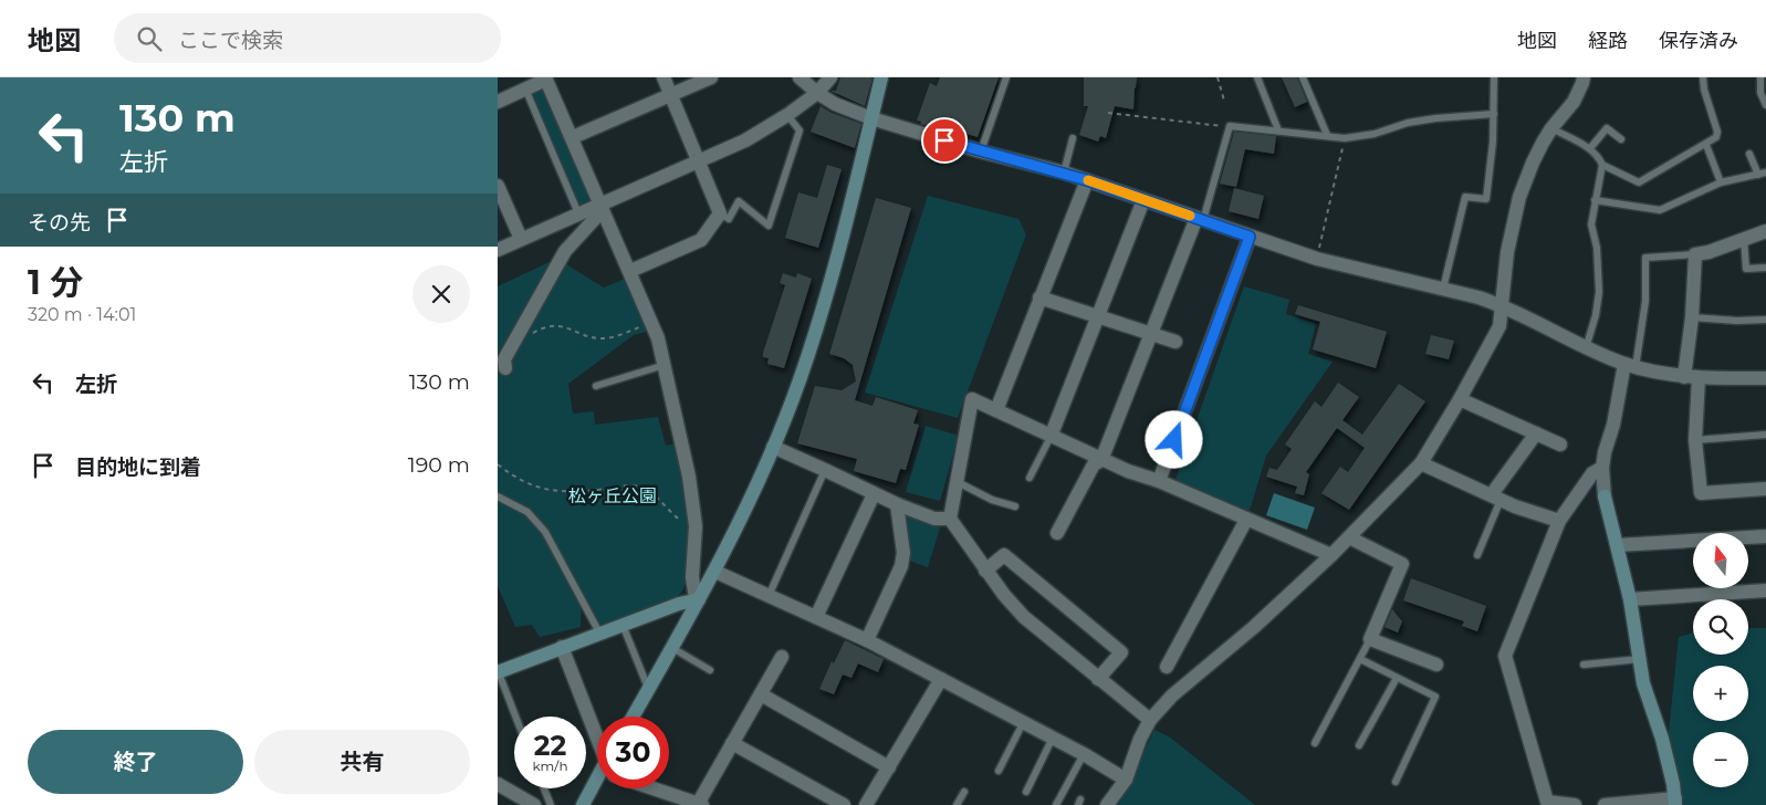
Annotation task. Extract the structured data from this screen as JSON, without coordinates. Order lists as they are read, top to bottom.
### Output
{
  "parks": ["松ヶ丘公園"],
  "north": "top",
  "page": {
    "header": "地図",
    "search": "ここで検索",
    "nav": ["地図", "経路", "保存済み"],
    "turn": ["130 m", "左折"],
    "then": "その先",
    "heading": ["1 分", "320 m · 14:01"],
    "list": [
      {
        "name": "左折",
        "value": "130 m"
      },
      {
        "name": "目的地に到着",
        "value": "190 m"
      }
    ],
    "map_buttons": ["+", "−"],
    "speed": "22 km/h",
    "limit": "30",
    "buttons": ["終了", "共有"]
  }
}
